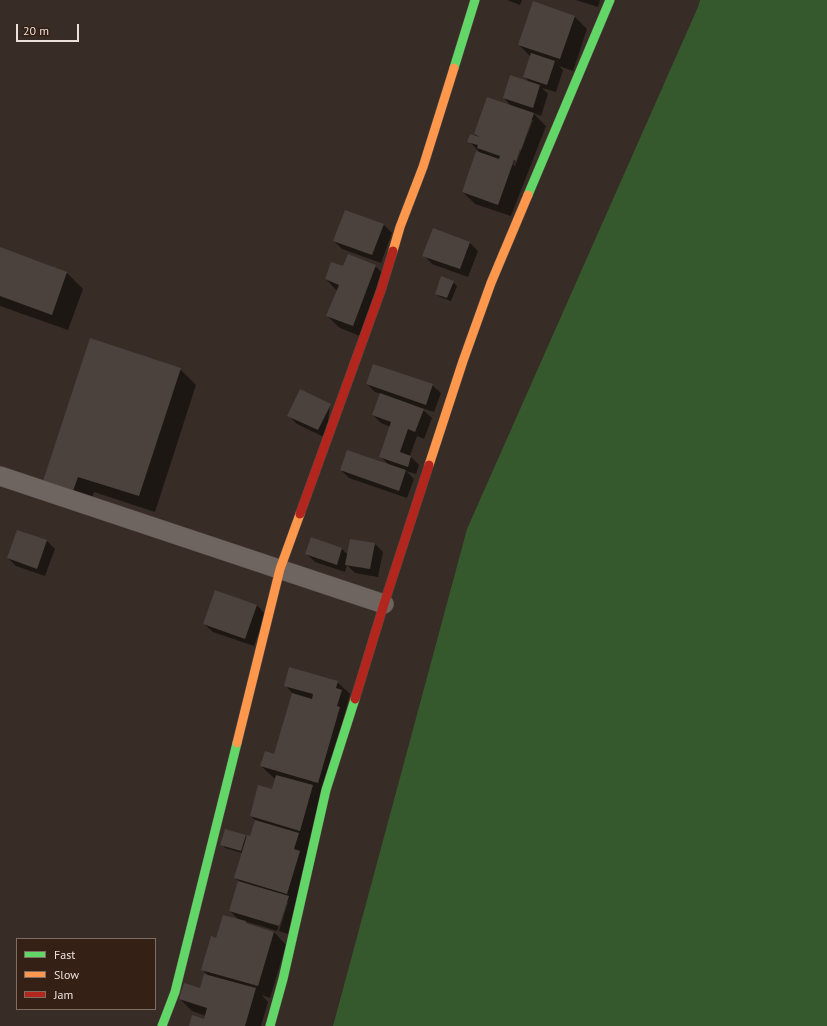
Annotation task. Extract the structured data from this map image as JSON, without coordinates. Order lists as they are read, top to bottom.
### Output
{
  "legend": ["Fast", "Slow", "Jam"],
  "scale_bar": "20 m"
}
